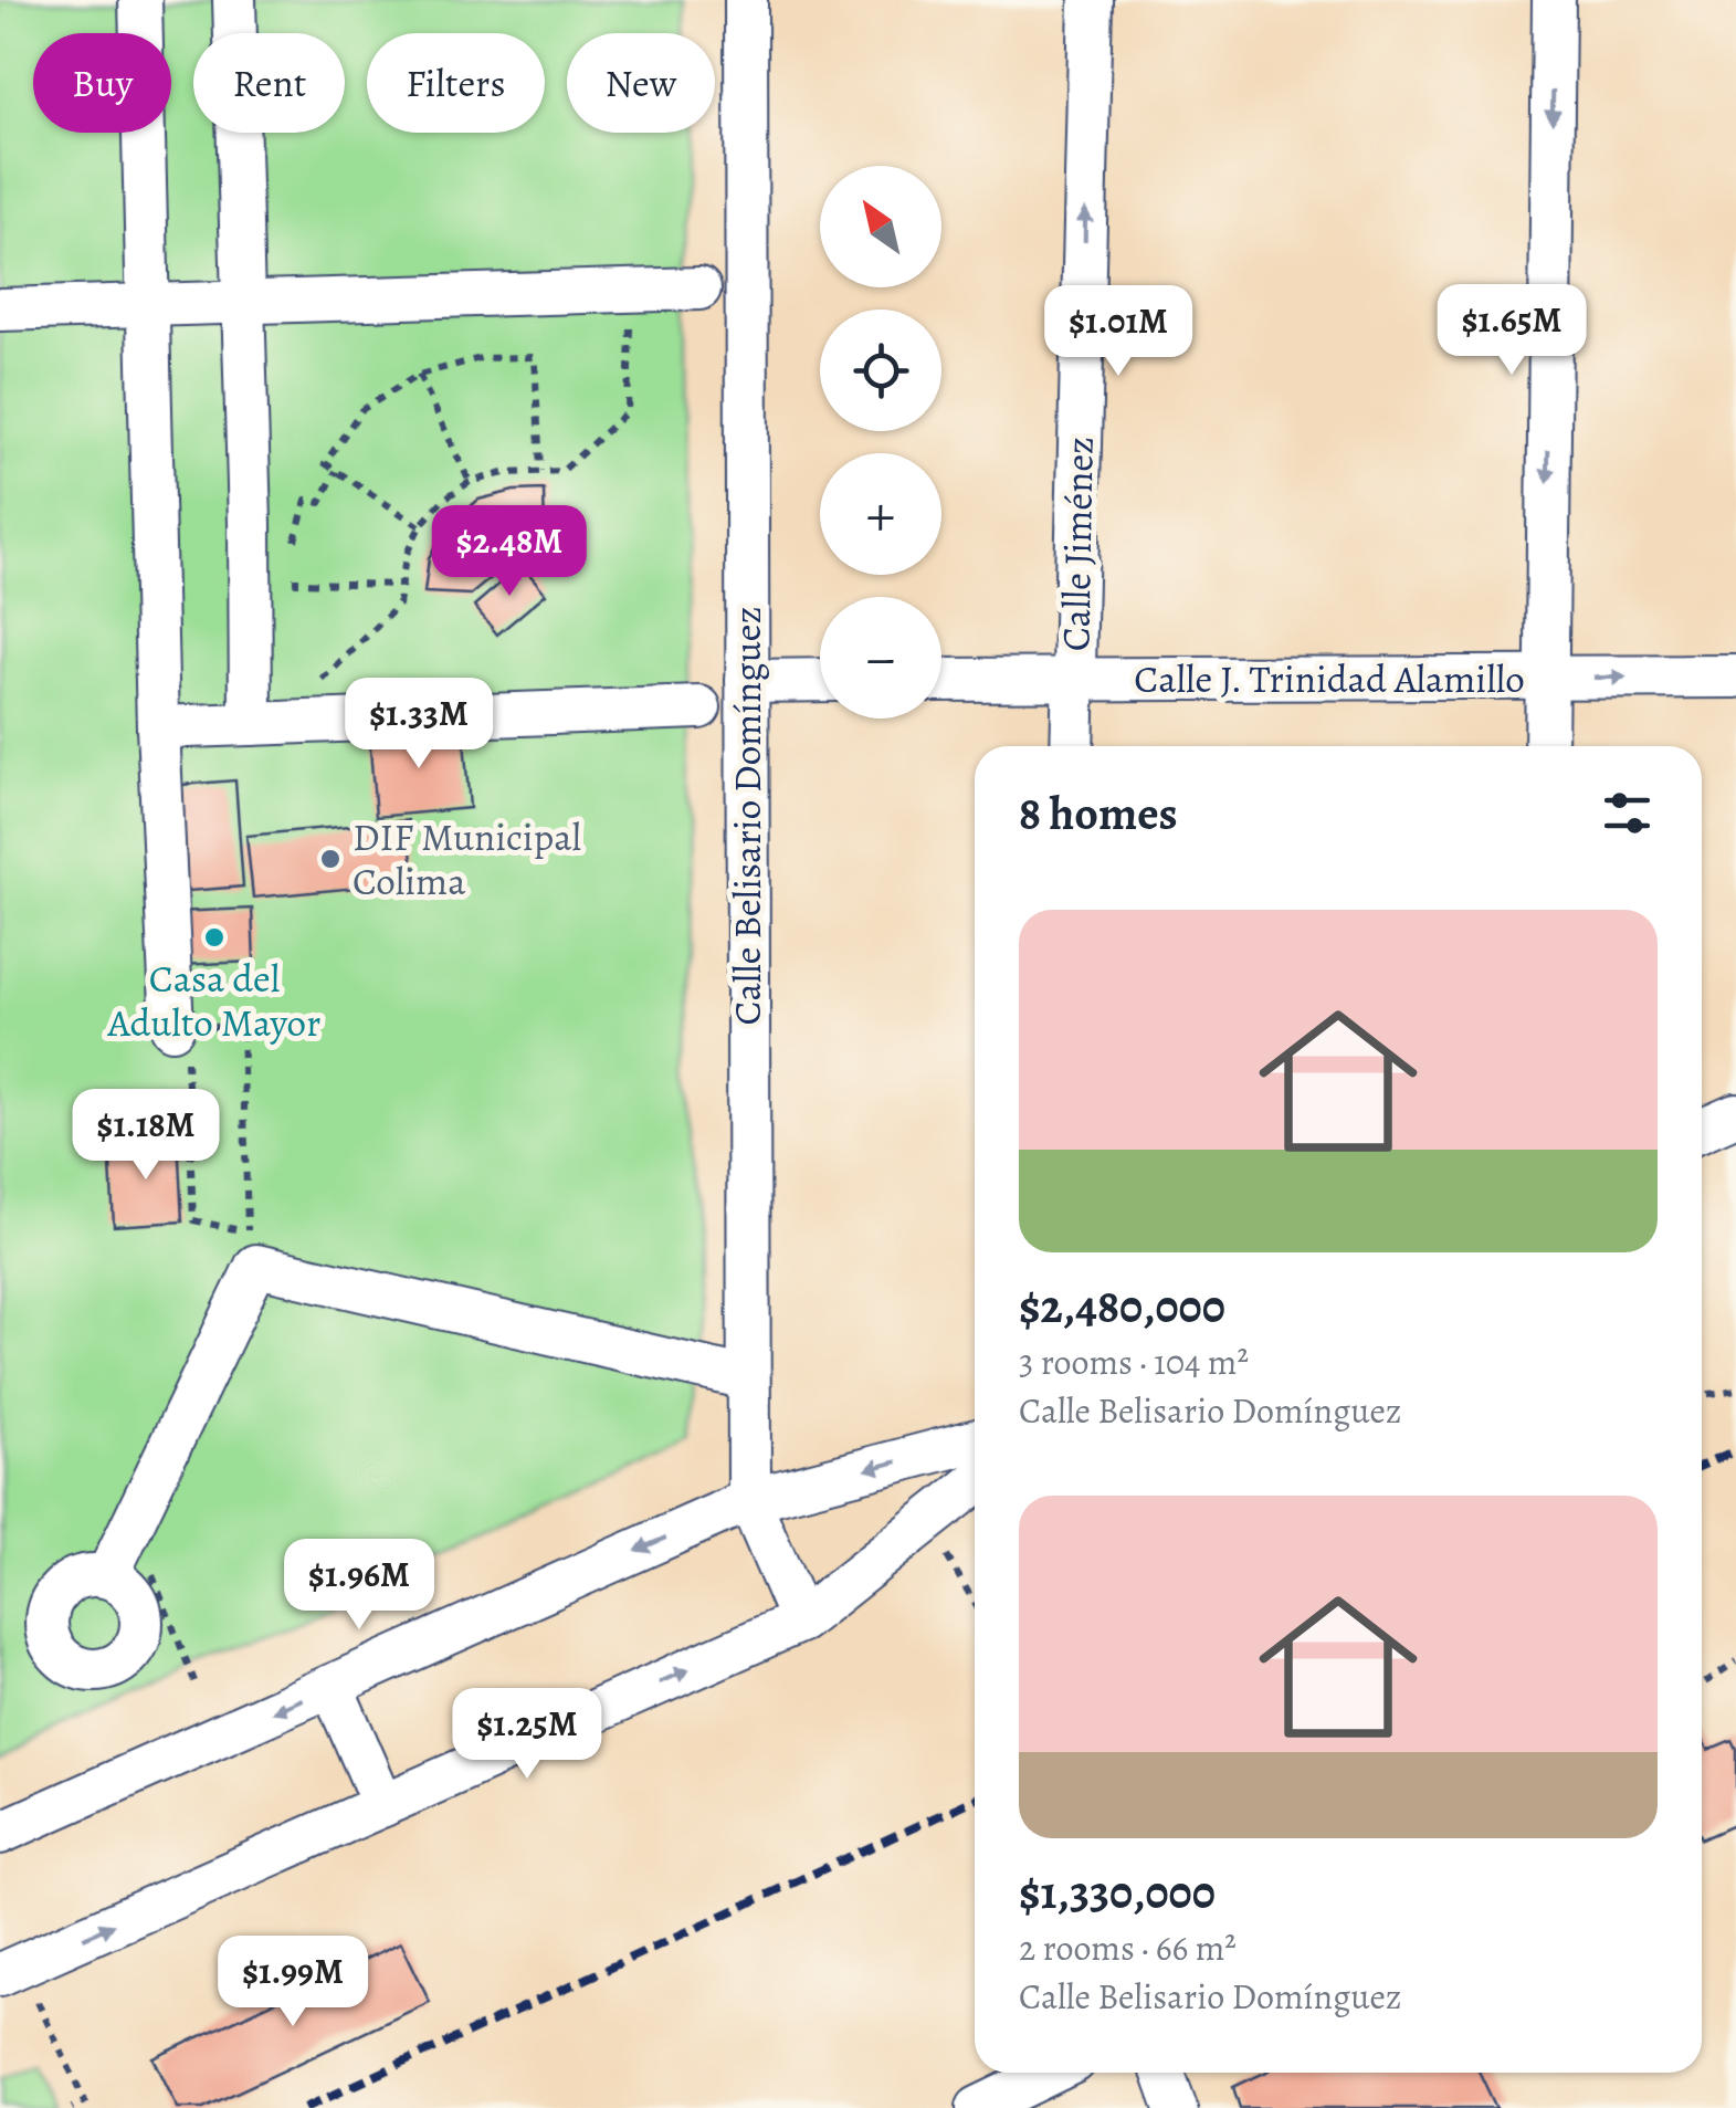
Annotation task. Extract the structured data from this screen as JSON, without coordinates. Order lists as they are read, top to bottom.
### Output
{
  "streets": {
    "street": ["Calle Jiménez", "Calle J. Trinidad Alamillo", "Calle Belisario Domínguez"]
  },
  "crossings": [
    ["Calle Jiménez", "Calle J. Trinidad Alamillo"]
  ],
  "one_way": ["Calle Jiménez"],
  "places": ["DIF Municipal Colima", "Casa del Adulto Mayor"],
  "north": "top left",
  "page": {
    "chip": [
      "Buy",
      "Rent",
      "Filters",
      "New"
    ],
    "map_buttons": ["+", "−"],
    "price": [
      "$1.65M",
      "$1.01M",
      "$2.48M",
      "$1.33M",
      "$1.18M",
      "$1.96M",
      "$1.25M",
      "$1.99M"
    ],
    "heading": "8 homes",
    "list": [
      {
        "name": "$2,480,000",
        "note": "3 rooms · 104 m² · Calle Belisario Domínguez"
      },
      {
        "name": "$1,330,000",
        "note": "2 rooms · 66 m² · Calle Belisario Domínguez"
      }
    ]
  }
}
